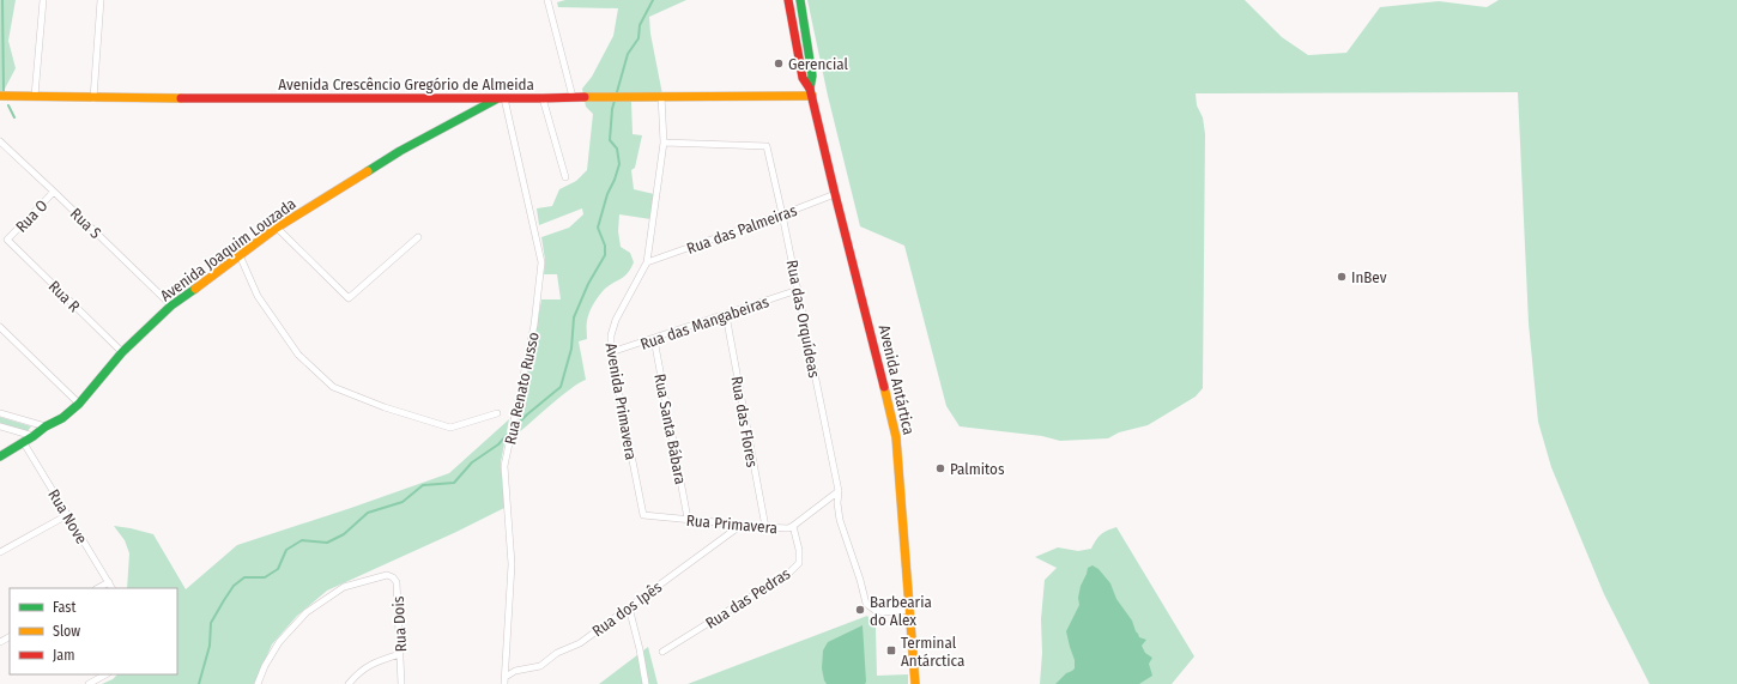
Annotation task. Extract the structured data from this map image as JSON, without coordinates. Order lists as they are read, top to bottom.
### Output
{
  "streets": {
    "main road": ["Avenida Crescêncio Gregório de Almeida", "Avenida Joaquim Louzada", "Avenida Antártica"],
    "street": [
      "Rua O",
      "Rua S",
      "Rua das Palmeiras",
      "Rua R",
      "Rua das Orquídeas",
      "Rua das Mangabeiras",
      "Rua Renato Russo",
      "Avenida Primavera",
      "Rua das Flores",
      "Rua Santa Bábara",
      "Rua Nove",
      "Rua Primavera",
      "Rua das Pedras",
      "Rua dos Ipês",
      "Rua Dois"
    ]
  },
  "crossings": [
    ["Avenida Crescêncio Gregório de Almeida", "Avenida Joaquim Louzada"],
    ["Avenida Crescêncio Gregório de Almeida", "Avenida Antártica"],
    ["Avenida Crescêncio Gregório de Almeida", "Rua Renato Russo"],
    ["Avenida Crescêncio Gregório de Almeida", "Avenida Primavera"],
    ["Rua O", "Rua S"],
    ["Rua O", "Rua R"],
    ["Rua S", "Avenida Joaquim Louzada"],
    ["Rua das Palmeiras", "Rua das Orquídeas"],
    ["Rua das Palmeiras", "Avenida Antártica"],
    ["Rua das Palmeiras", "Avenida Primavera"],
    ["Avenida Joaquim Louzada", "Rua R"],
    ["Avenida Joaquim Louzada", "Rua Renato Russo"],
    ["Avenida Joaquim Louzada", "Rua Nove"],
    ["Rua das Orquídeas", "Rua das Mangabeiras"],
    ["Rua das Orquídeas", "Avenida Antártica"],
    ["Rua das Orquídeas", "Avenida Primavera"],
    ["Rua das Orquídeas", "Rua Primavera"],
    ["Rua das Mangabeiras", "Avenida Primavera"],
    ["Rua das Mangabeiras", "Rua das Flores"],
    ["Rua das Mangabeiras", "Rua Santa Bábara"],
    ["Rua Renato Russo", "Rua dos Ipês"],
    ["Avenida Primavera", "Rua Primavera"],
    ["Rua das Flores", "Rua Primavera"],
    ["Rua Santa Bábara", "Rua Primavera"],
    ["Rua Primavera", "Rua das Pedras"],
    ["Rua Primavera", "Rua dos Ipês"]
  ],
  "places": {
    "other": [
      "Gerencial",
      "InBev",
      "Palmitos",
      "Barbearia do Alex"
    ],
    "transit": ["Terminal Antárctica"]
  },
  "legend": ["Fast", "Slow", "Jam"]
}
